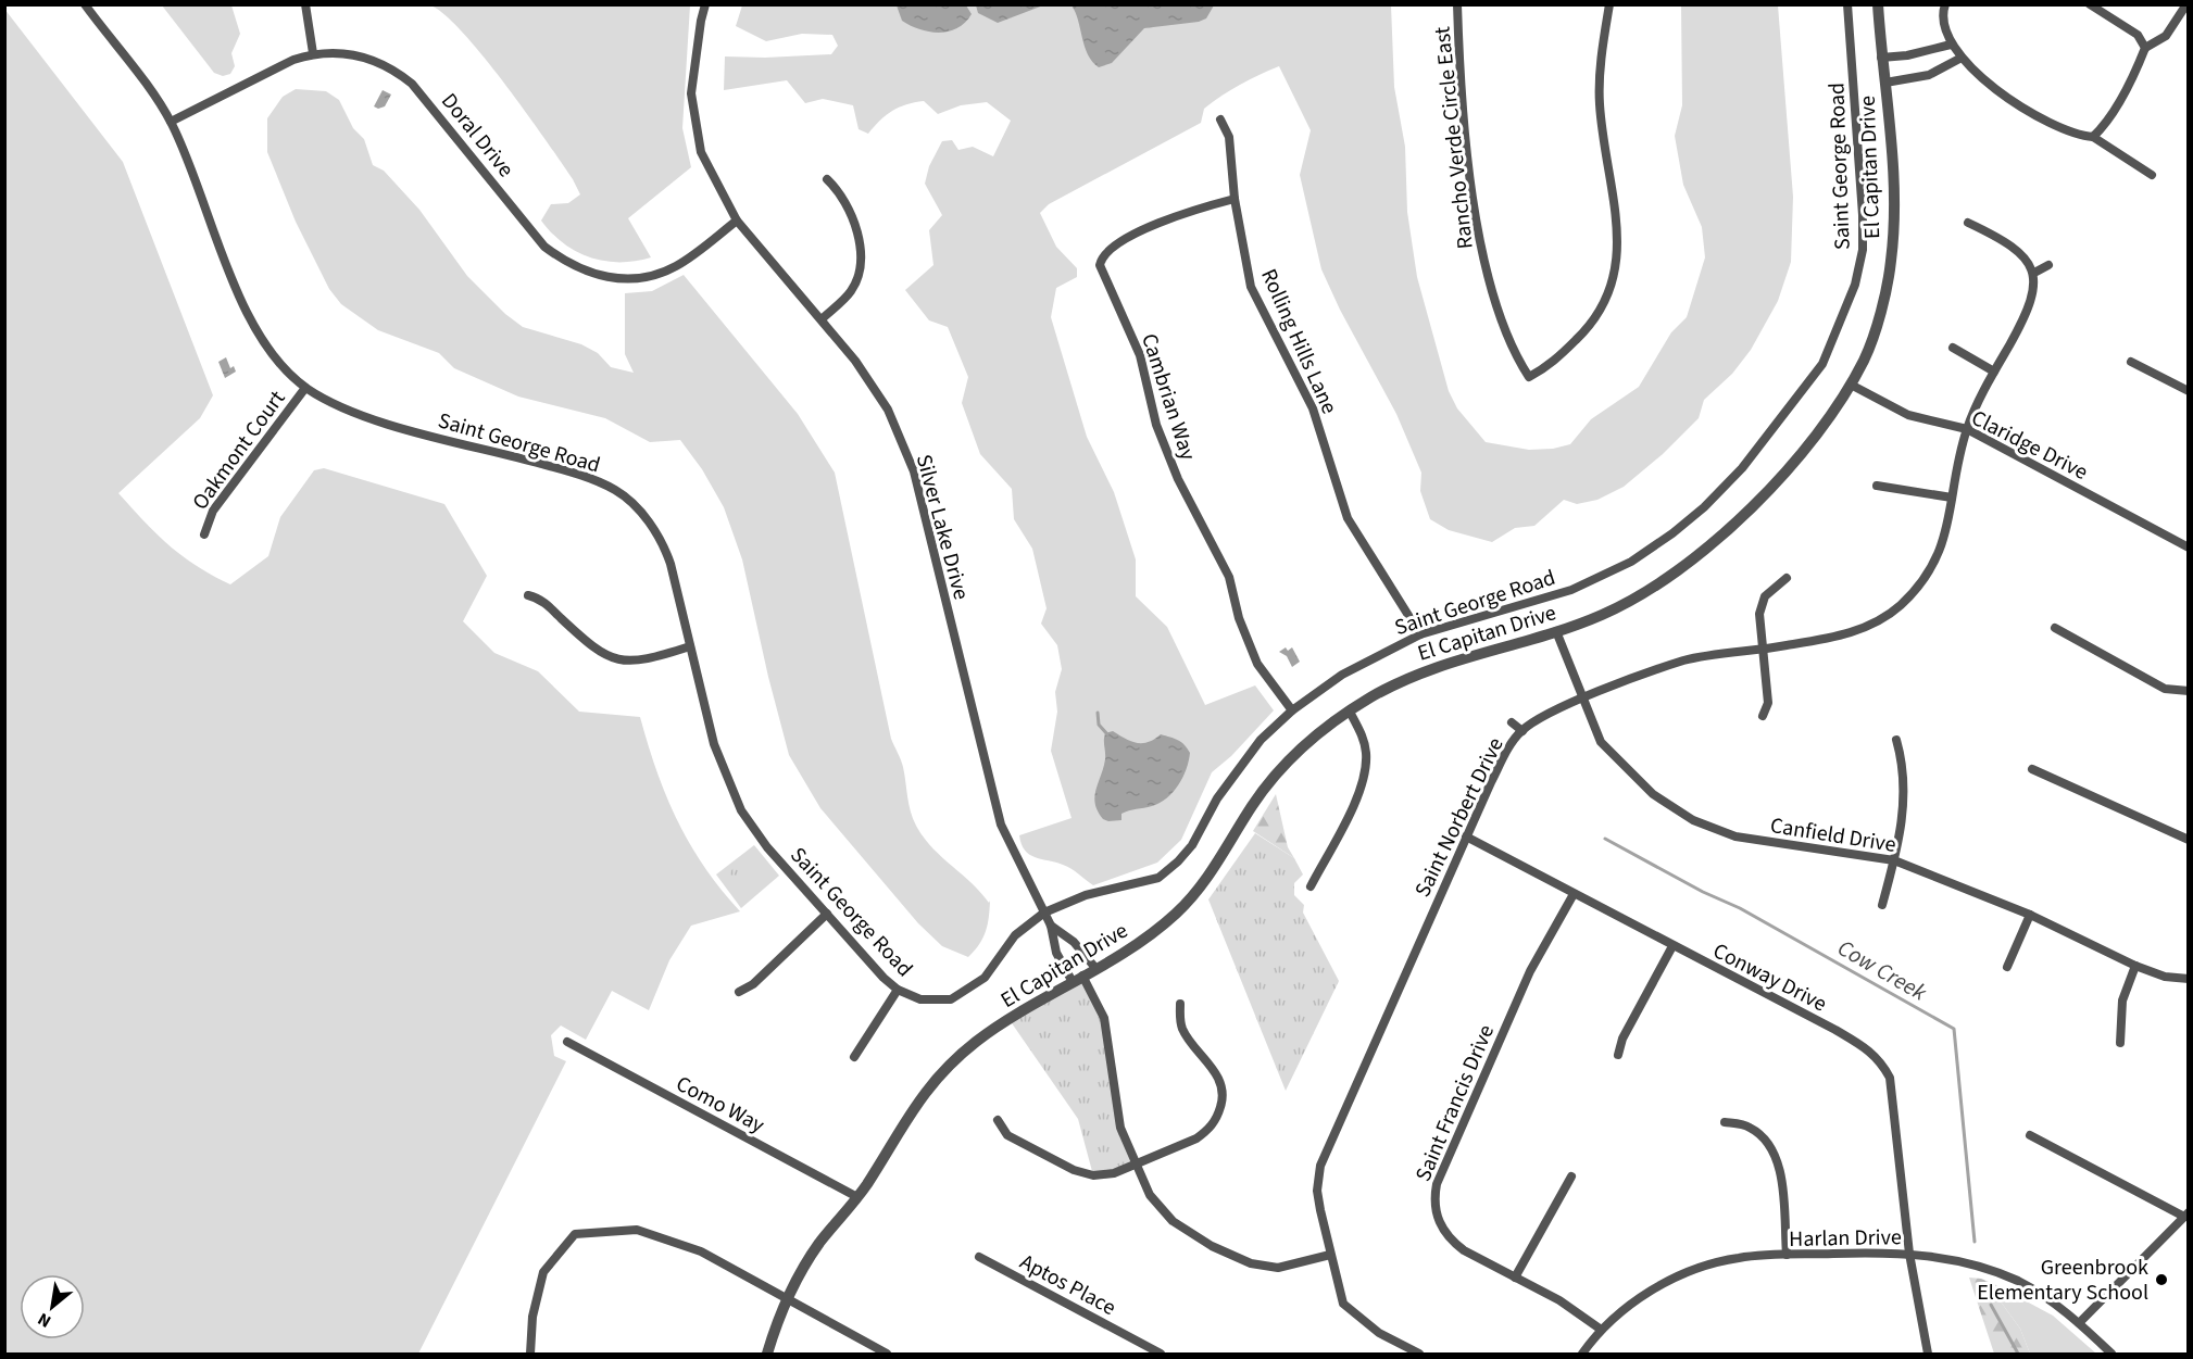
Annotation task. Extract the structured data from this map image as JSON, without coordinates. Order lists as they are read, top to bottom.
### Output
{
  "streets": {
    "street": [
      "Doral Drive",
      "Rancho Verde Circle East",
      "Saint George Road",
      "El Capitan Drive",
      "Rolling Hills Lane",
      "Cambrian Way",
      "Claridge Drive",
      "Oakmont Court",
      "Silver Lake Drive",
      "Saint Norbert Drive",
      "Canfield Drive",
      "Conway Drive",
      "Saint Francis Drive",
      "Como Way",
      "Harlan Drive",
      "Aptos Place"
    ]
  },
  "crossings": [
    ["Doral Drive", "Saint George Road"],
    ["Doral Drive", "Silver Lake Drive"],
    ["Saint George Road", "Rolling Hills Lane"],
    ["Saint George Road", "Cambrian Way"],
    ["Saint George Road", "Oakmont Court"],
    ["Saint George Road", "Silver Lake Drive"],
    ["El Capitan Drive", "Claridge Drive"],
    ["El Capitan Drive", "Canfield Drive"],
    ["El Capitan Drive", "Como Way"],
    ["Rolling Hills Lane", "Cambrian Way"],
    ["Claridge Drive", "Saint Norbert Drive"],
    ["Saint Norbert Drive", "Canfield Drive"],
    ["Saint Norbert Drive", "Conway Drive"],
    ["Conway Drive", "Saint Francis Drive"],
    ["Conway Drive", "Harlan Drive"],
    ["Saint Francis Drive", "Harlan Drive"]
  ],
  "water": ["Cow Creek"],
  "places": ["Greenbrook Elementary School"],
  "north": "bottom left"
}
